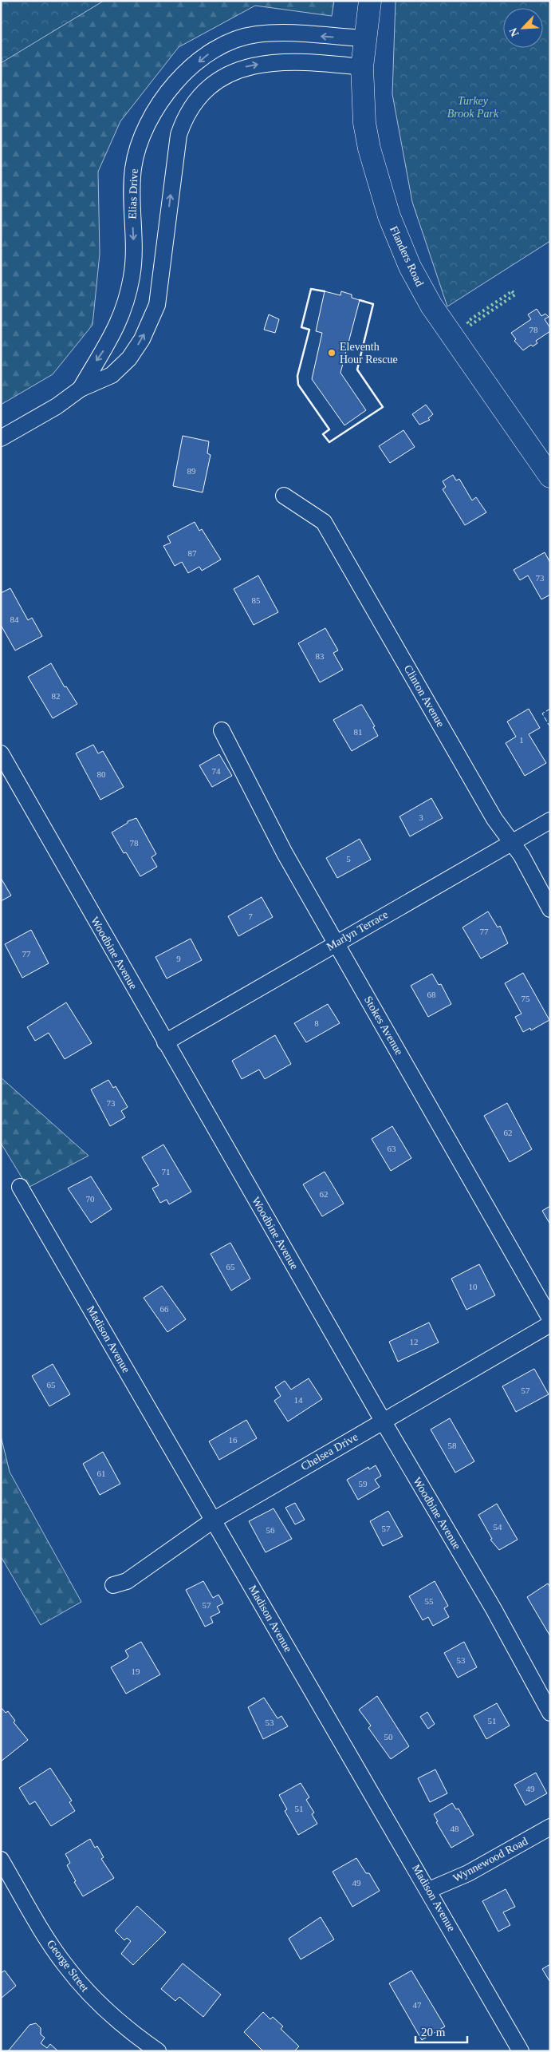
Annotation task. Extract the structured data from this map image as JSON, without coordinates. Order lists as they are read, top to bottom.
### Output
{
  "streets": {
    "main road": ["Flanders Road"],
    "street": [
      "Elias Drive",
      "Clinton Avenue",
      "Marlyn Terrace",
      "Woodbine Avenue",
      "Stokes Avenue",
      "Madison Avenue",
      "Chelsea Drive",
      "Wynnewood Road",
      "George Street"
    ]
  },
  "crossings": [
    ["Elias Drive", "Flanders Road"],
    ["Clinton Avenue", "Marlyn Terrace"],
    ["Marlyn Terrace", "Woodbine Avenue"],
    ["Marlyn Terrace", "Stokes Avenue"],
    ["Woodbine Avenue", "Chelsea Drive"],
    ["Madison Avenue", "Chelsea Drive"],
    ["Madison Avenue", "Wynnewood Road"]
  ],
  "parks": ["Turkey Brook Park"],
  "places": ["Eleventh Hour Rescue"],
  "house_numbers": [
    "78",
    "89",
    "87",
    "73",
    "85",
    "84",
    "83",
    "82",
    "81",
    "1",
    "74",
    "80",
    "3",
    "78",
    "5",
    "7",
    "77",
    "77",
    "9",
    "68",
    "75",
    "8",
    "73",
    "62",
    "63",
    "71",
    "62",
    "70",
    "65",
    "10",
    "66",
    "12",
    "65",
    "57",
    "14",
    "16",
    "58",
    "61",
    "59",
    "54",
    "57",
    "56",
    "55",
    "57",
    "53",
    "19",
    "51",
    "53",
    "50",
    "49",
    "51",
    "48",
    "49",
    "47"
  ],
  "scale_bar": "20 m",
  "north": "bottom left"
}
